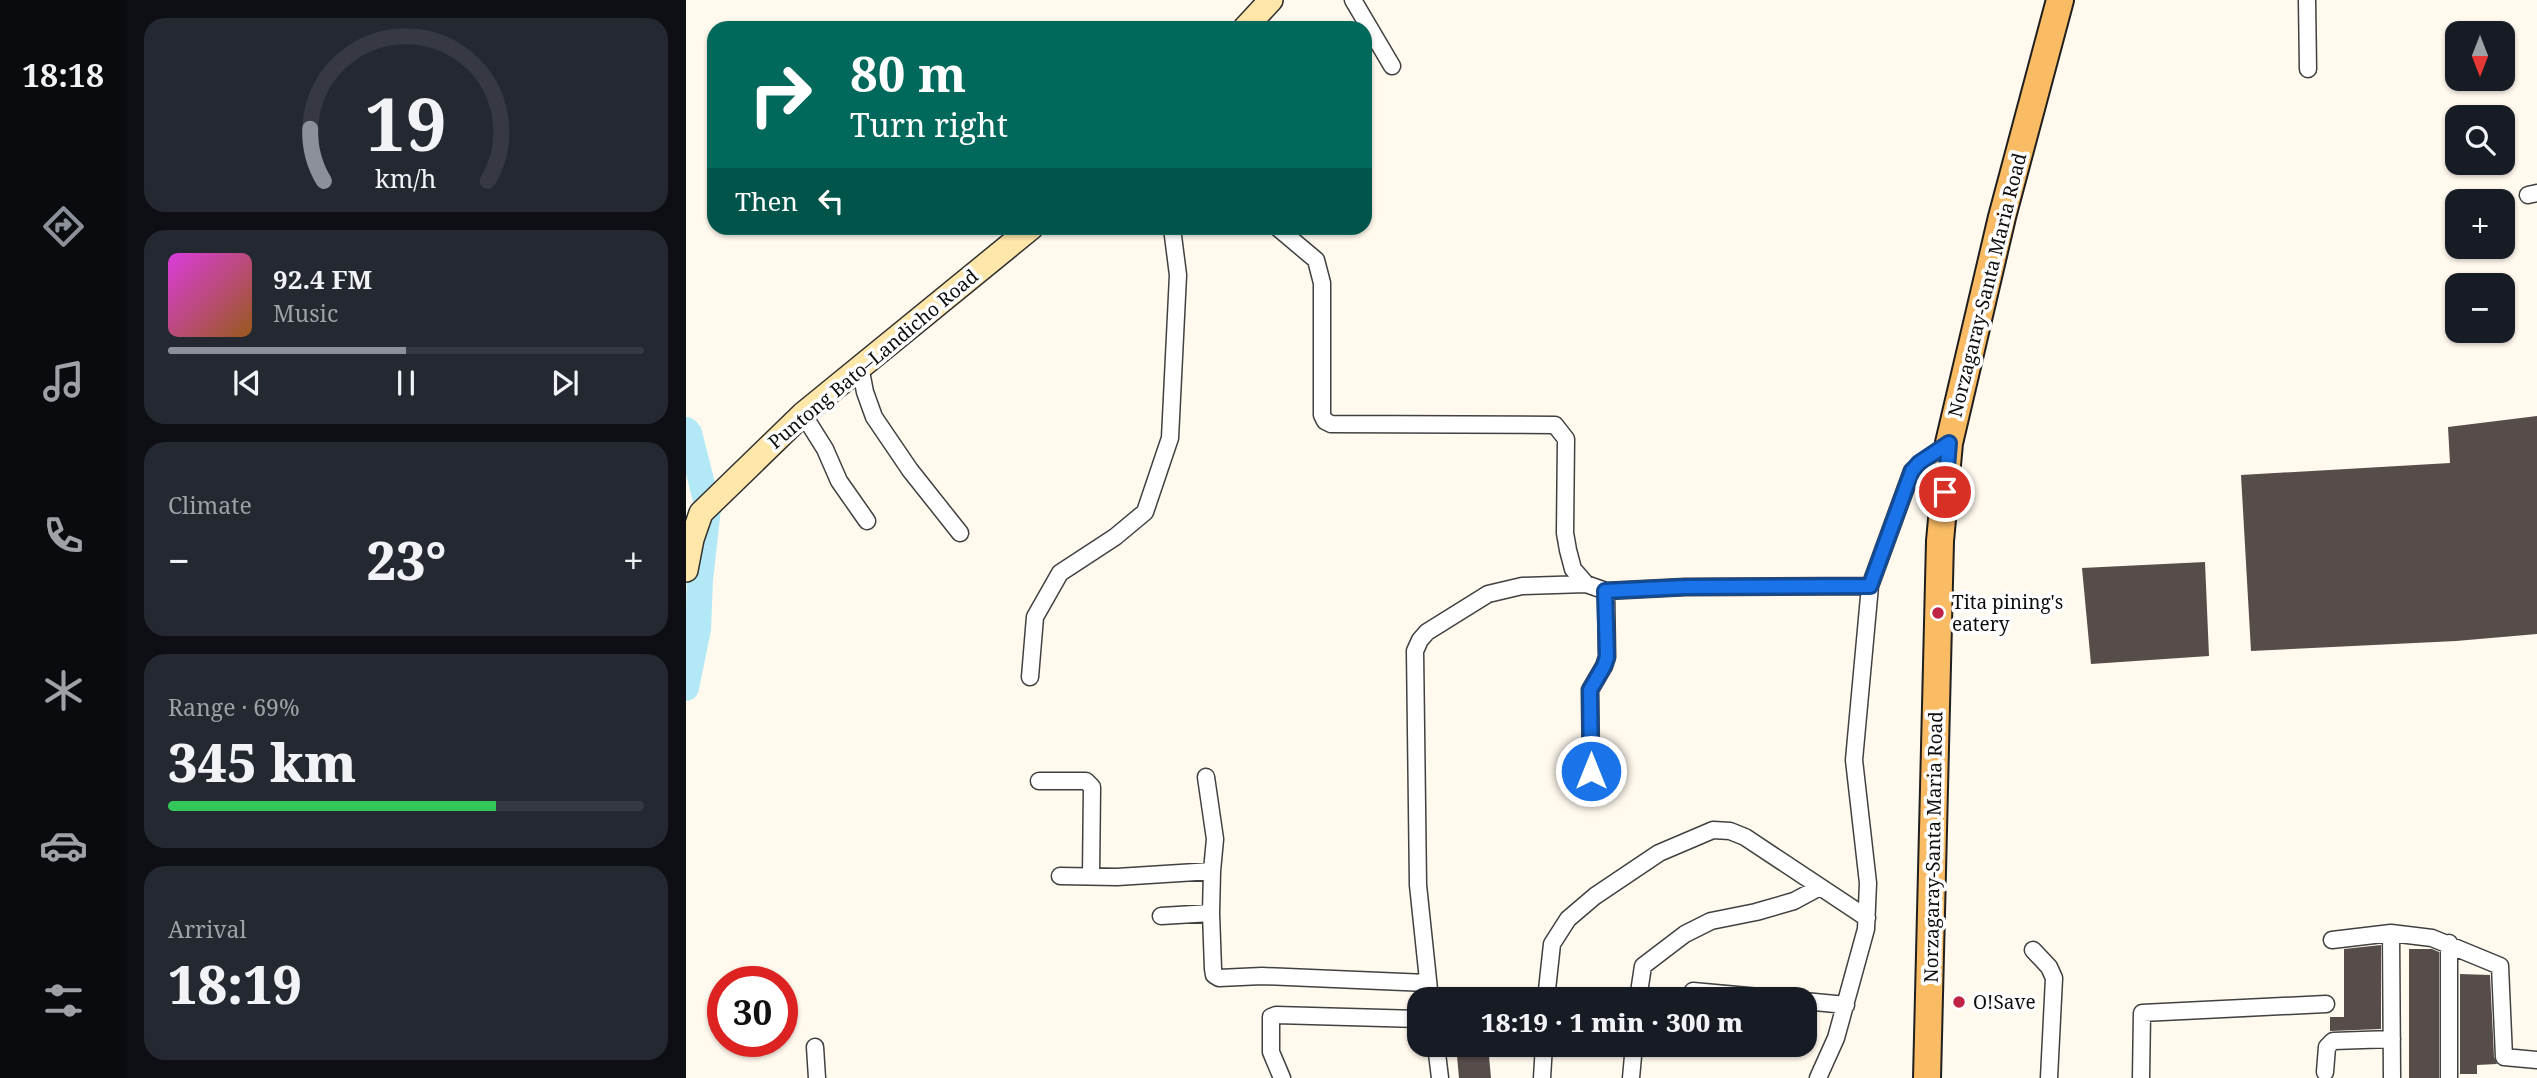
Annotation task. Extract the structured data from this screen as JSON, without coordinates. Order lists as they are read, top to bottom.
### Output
{
  "streets": {
    "main road": ["Norzagaray-Santa Maria Road", "Puntong Bato–Landicho Road"]
  },
  "places": ["Tita pining's eatery", "O!Save"],
  "north": "bottom",
  "page": {
    "tabs": "18:18",
    "map_buttons": ["+", "−"],
    "turn": ["80 m", "Turn right"],
    "then": "Then",
    "song": ["92.4 FM", "Music"],
    "tile": [
      "Climate",
      ["Range · 69%", "345 km"],
      ["Arrival", "18:19"]
    ],
    "heat": ["−", "23°", "+"],
    "limit": "30",
    "trip": "18:19 · 1 min · 300 m",
    "gauge": ["19", "km/h"]
  }
}
